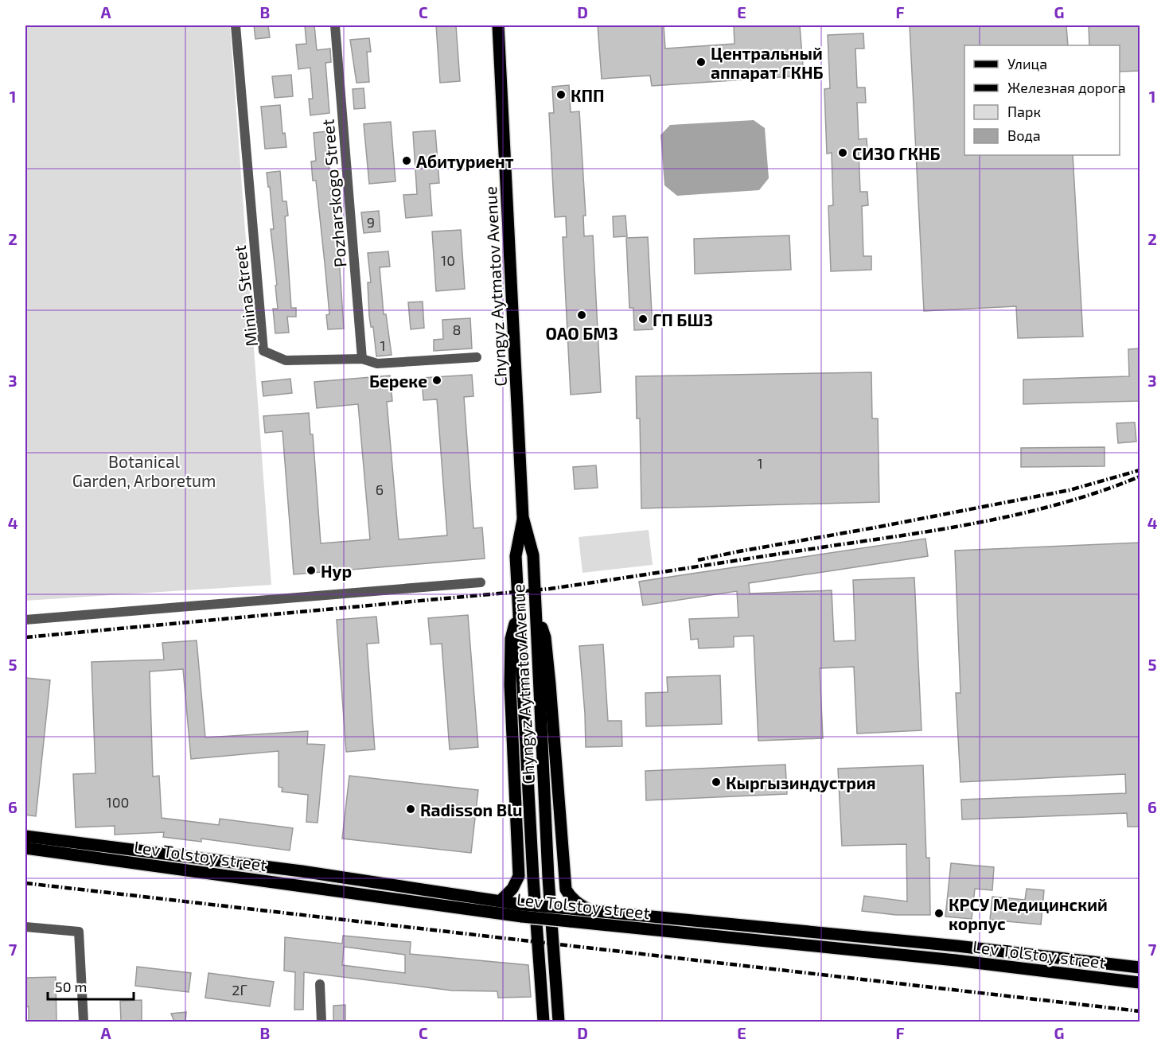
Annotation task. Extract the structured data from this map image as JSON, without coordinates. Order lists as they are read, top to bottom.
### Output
{
  "streets": {
    "main road": ["Chyngyz Aytmatov Avenue", "Lev Tolstoy street"],
    "street": ["Pozharskogo Street", "Minina Street"]
  },
  "crossings": [
    ["Pozharskogo Street", "Minina Street"]
  ],
  "parks": ["Botanical Garden, Arboretum"],
  "places": [
    "Центральный аппарат ГКНБ",
    "КПП",
    "СИЗО ГКНБ",
    "Абитуриент",
    "ОАО БМЗ",
    "ГП БШЗ",
    "Береке",
    "Нур",
    "Кыргызиндустрия",
    "Radisson Blu",
    "КРСУ Медицинский корпус"
  ],
  "house_numbers": [
    "9",
    "10",
    "8",
    "1",
    "1",
    "6",
    "100",
    "2Г"
  ],
  "legend": [
    "Улица",
    "Железная дорога",
    "Парк",
    "Вода"
  ],
  "scale_bar": "50 m",
  "grid": {
    "columns": [
      "A",
      "B",
      "C",
      "D",
      "E",
      "F",
      "G"
    ],
    "rows": [
      "1",
      "2",
      "3",
      "4",
      "5",
      "6",
      "7"
    ]
  }
}
